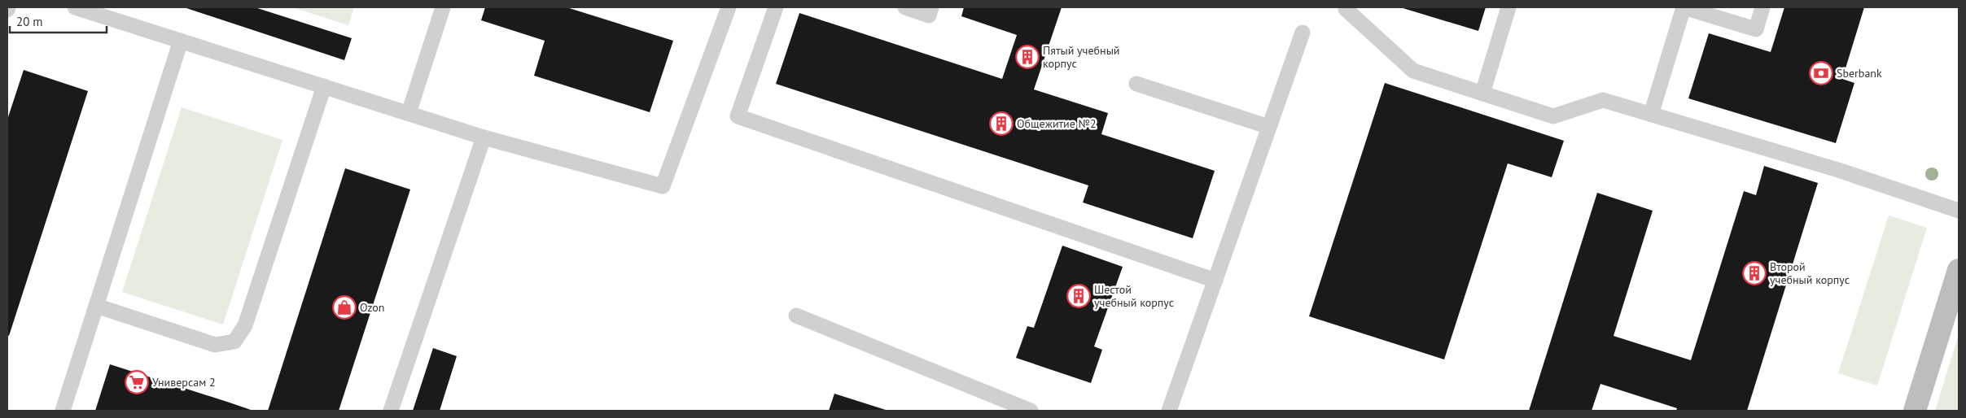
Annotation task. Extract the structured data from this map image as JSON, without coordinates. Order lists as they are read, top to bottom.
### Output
{
  "places": {
    "building": [
      "Пятый учебный корпус",
      "Общежитие №2",
      "Второй учебный корпус",
      "Шестой учебный корпус"
    ],
    "bank": ["Sberbank"],
    "shop": ["Ozon"],
    "supermarket": ["Универсам 2"]
  },
  "scale_bar": "20 m"
}
